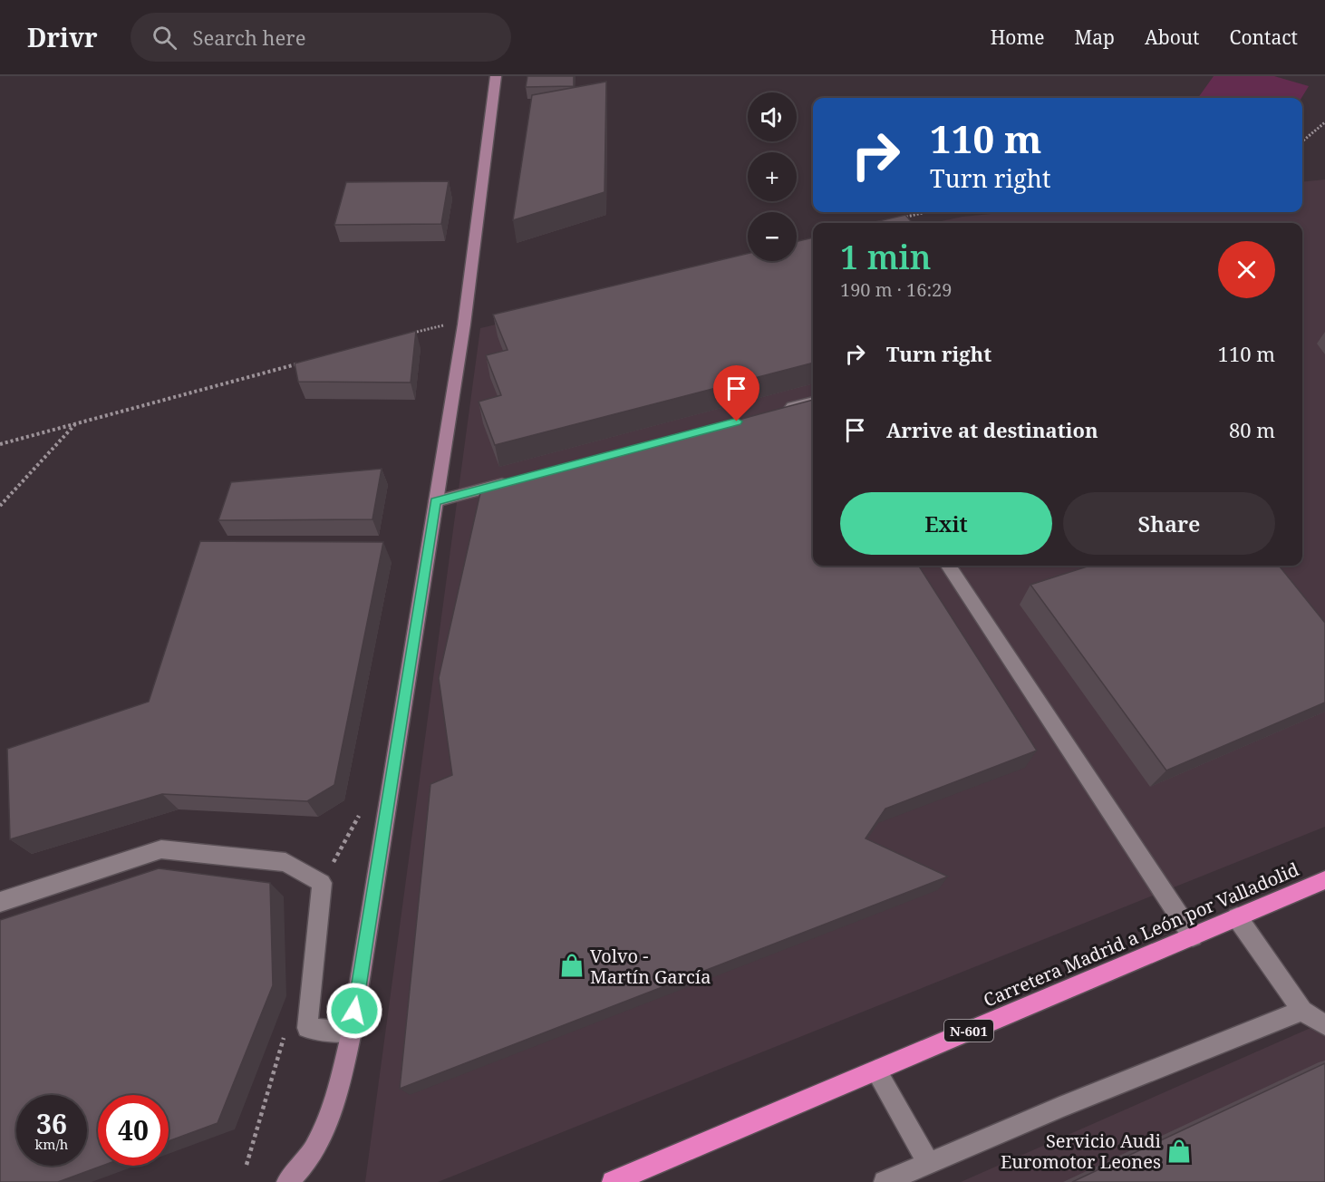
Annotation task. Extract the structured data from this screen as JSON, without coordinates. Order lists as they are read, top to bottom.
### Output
{
  "streets": {
    "highway": ["Carretera Madrid a León por Valladolid", "N-601"]
  },
  "places": {
    "shop": ["Volvo - Martín García", "Servicio Audi Euromotor Leones"]
  },
  "page": {
    "header": "Drivr",
    "search": "Search here",
    "nav": [
      "Home",
      "Map",
      "About",
      "Contact"
    ],
    "map_buttons": ["+", "−"],
    "turn": ["110 m", "Turn right"],
    "heading": ["1 min", "190 m · 16:29"],
    "list": [
      {
        "name": "Turn right",
        "value": "110 m"
      },
      {
        "name": "Arrive at destination",
        "value": "80 m"
      }
    ],
    "buttons": ["Exit", "Share"],
    "speed": "36 km/h",
    "limit": "40"
  }
}
